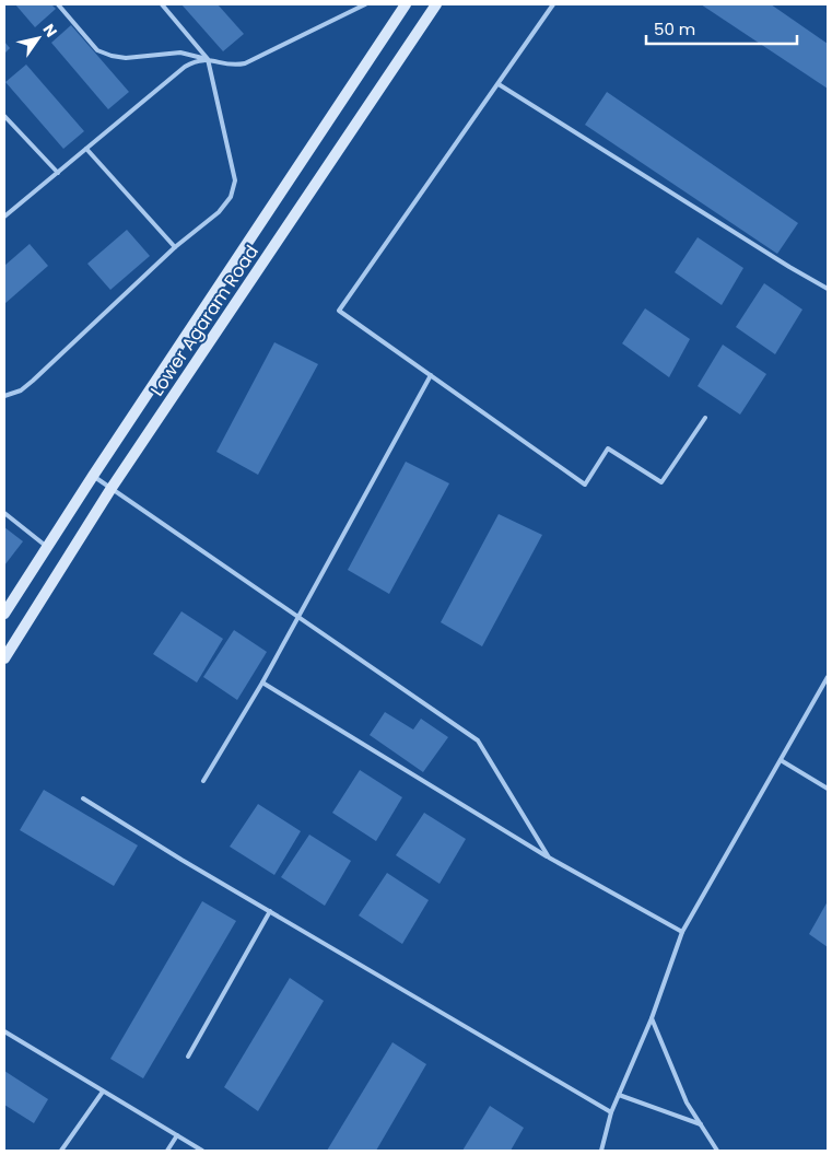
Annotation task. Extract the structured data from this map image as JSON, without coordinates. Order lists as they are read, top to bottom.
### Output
{
  "streets": {
    "main road": ["Lower Agaram Road"]
  },
  "scale_bar": "50 m",
  "north": "top right"
}
